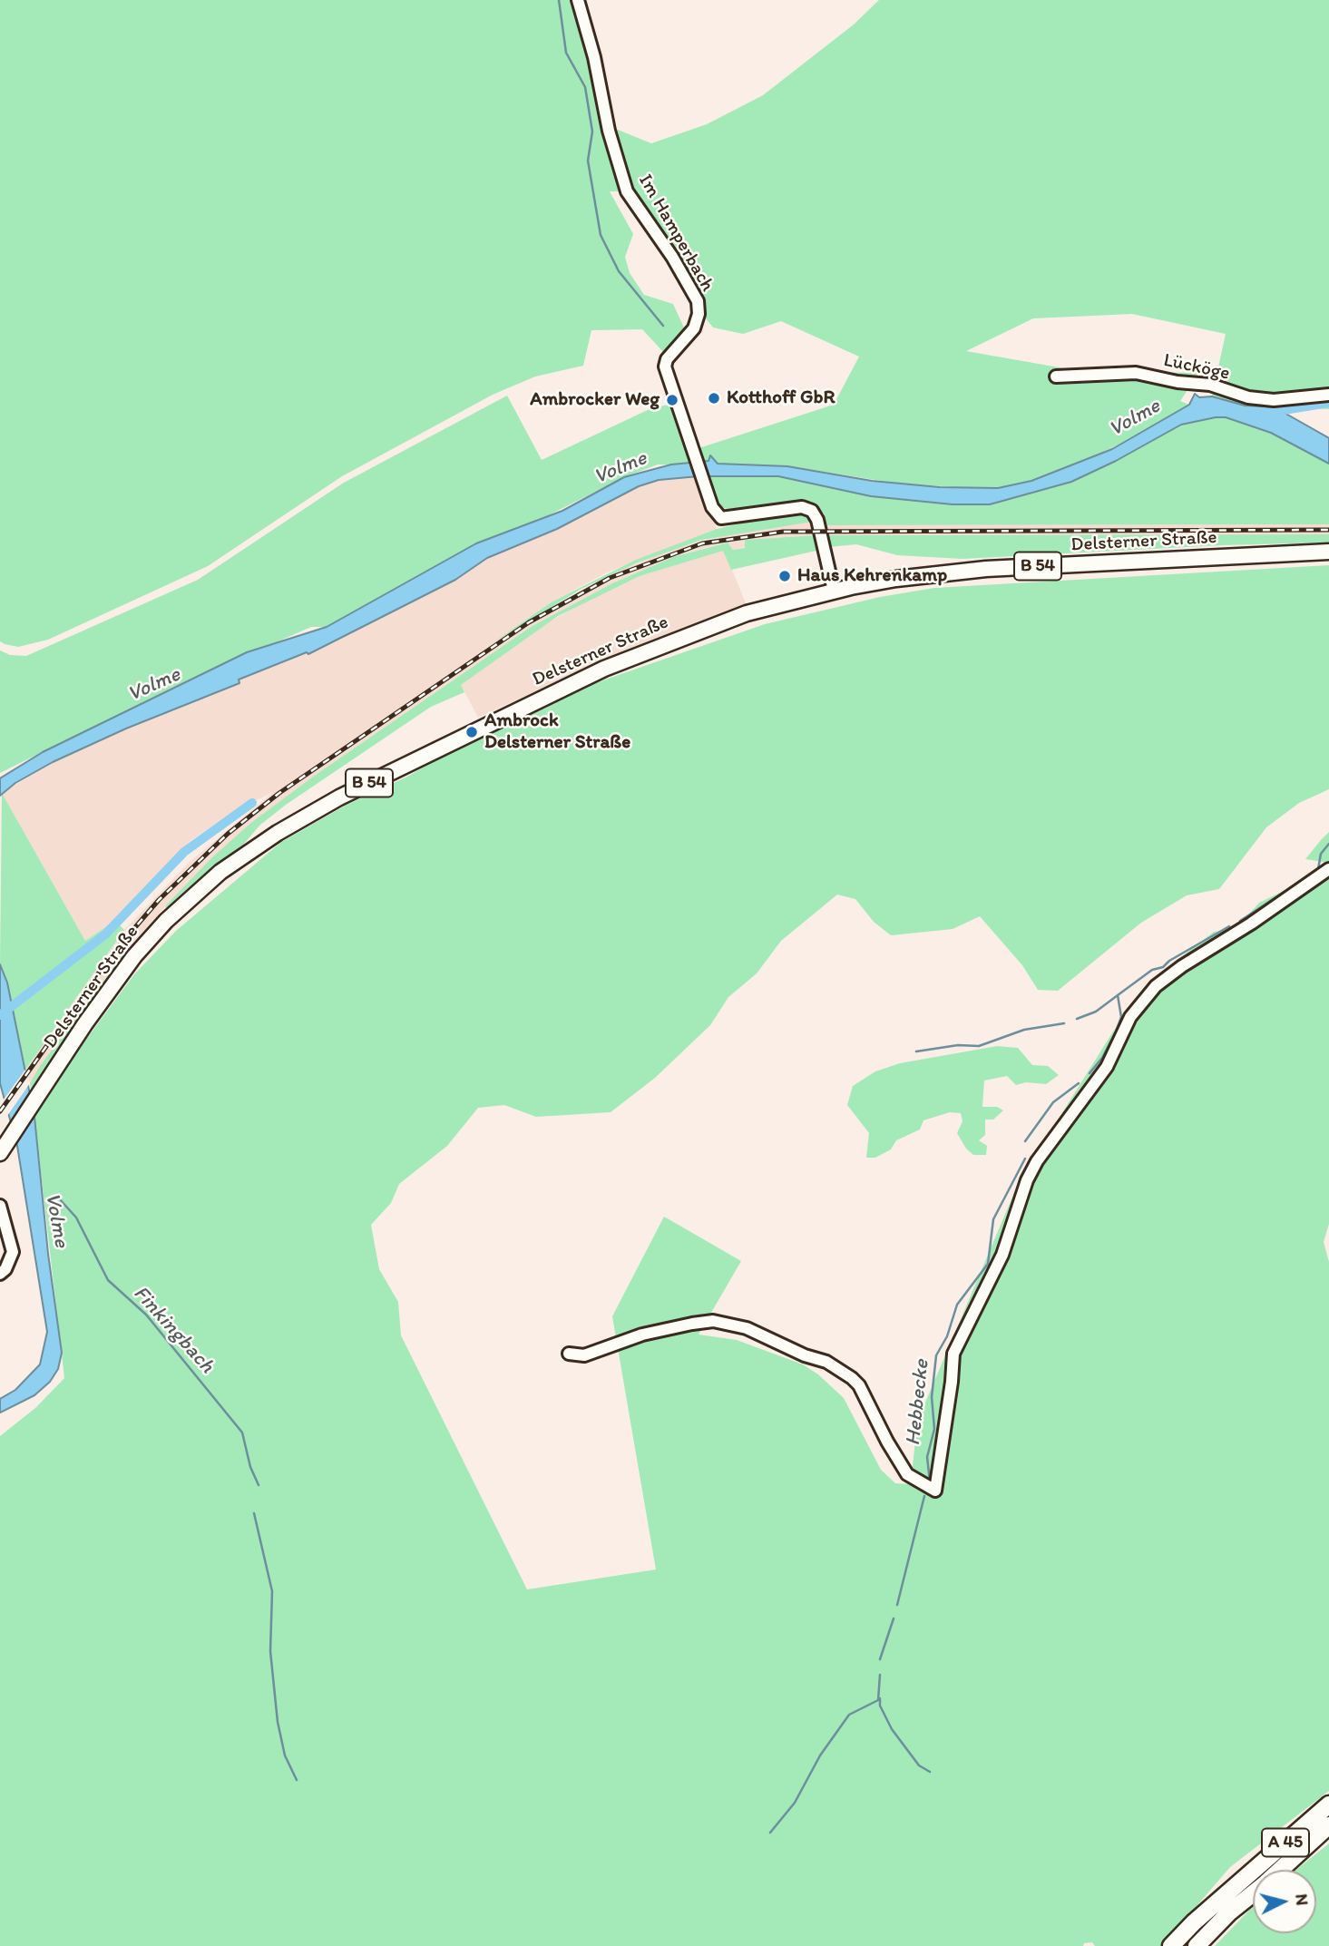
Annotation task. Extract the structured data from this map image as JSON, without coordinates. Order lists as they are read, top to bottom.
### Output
{
  "streets": {
    "highway": ["A 45"],
    "main road": ["Delsterner Straße", "B 54"],
    "street": ["Im Hamperbach", "Lücköge"]
  },
  "crossings": [
    ["Im Hamperbach", "Delsterner Straße"]
  ],
  "water": ["Volme", "Finkingbach", "Hebbecke"],
  "places": [
    "Kotthoff GbR",
    "Ambrocker Weg",
    "Haus Kehrenkamp",
    "Ambrock Delsterner Straße"
  ],
  "north": "right"
}
